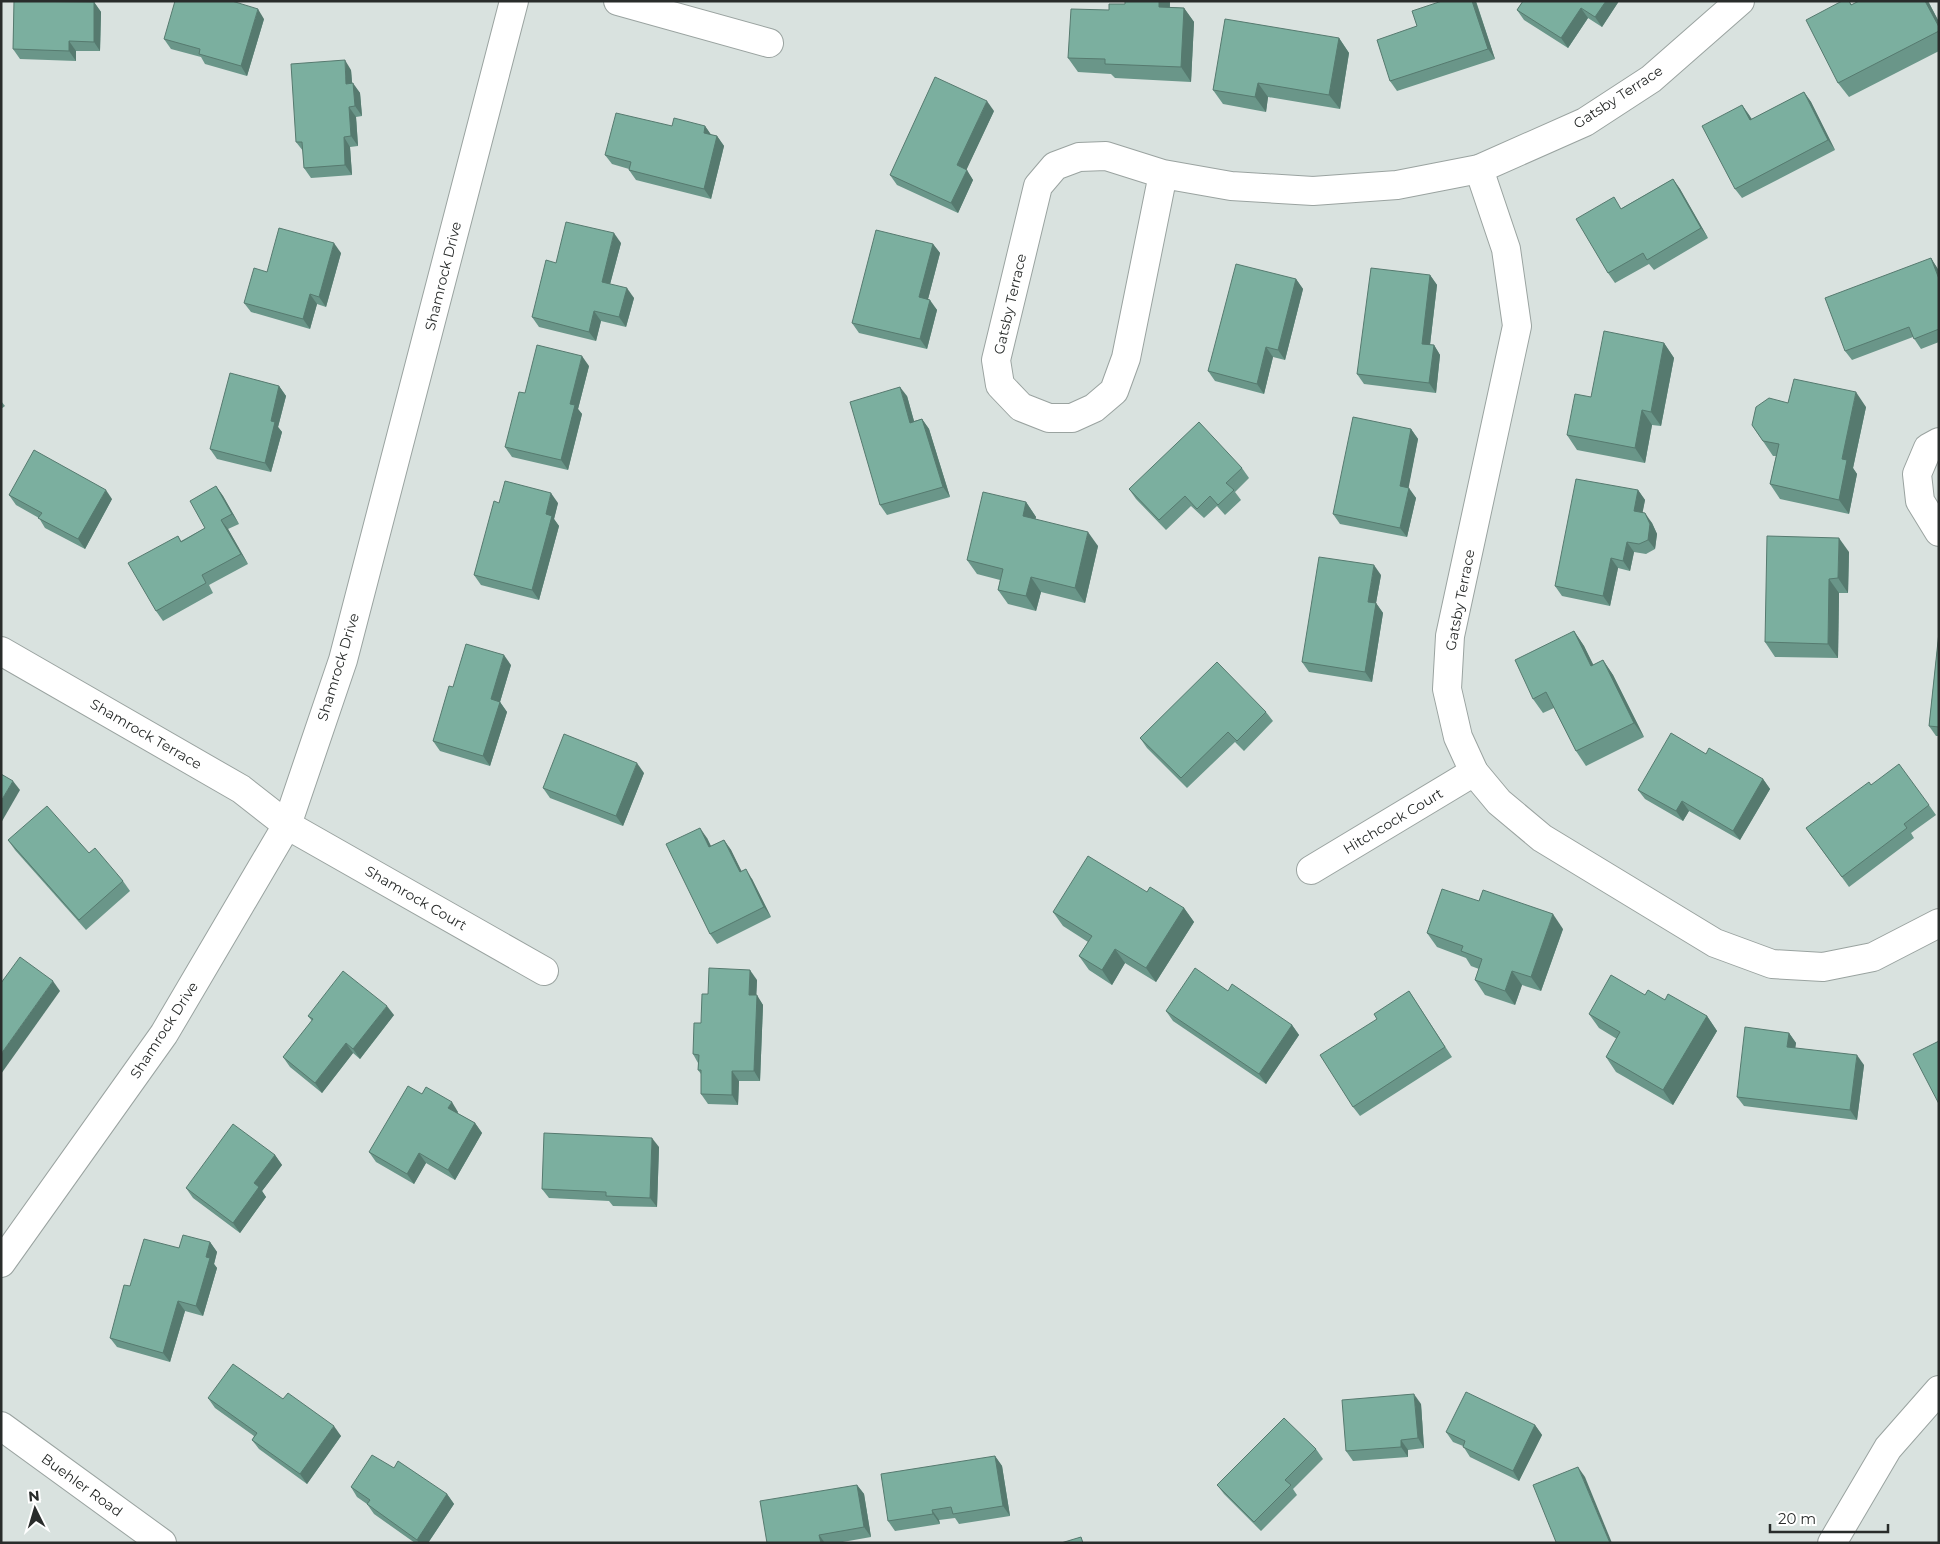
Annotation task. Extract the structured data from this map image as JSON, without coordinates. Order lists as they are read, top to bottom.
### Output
{
  "streets": {
    "street": [
      "Gatsby Terrace",
      "Shamrock Drive",
      "Shamrock Terrace",
      "Hitchcock Court",
      "Shamrock Court",
      "Buehler Road"
    ]
  },
  "crossings": [
    ["Gatsby Terrace", "Hitchcock Court"],
    ["Shamrock Drive", "Shamrock Terrace"],
    ["Shamrock Drive", "Shamrock Court"],
    ["Shamrock Terrace", "Shamrock Court"]
  ],
  "scale_bar": "20 m",
  "north": "top"
}
